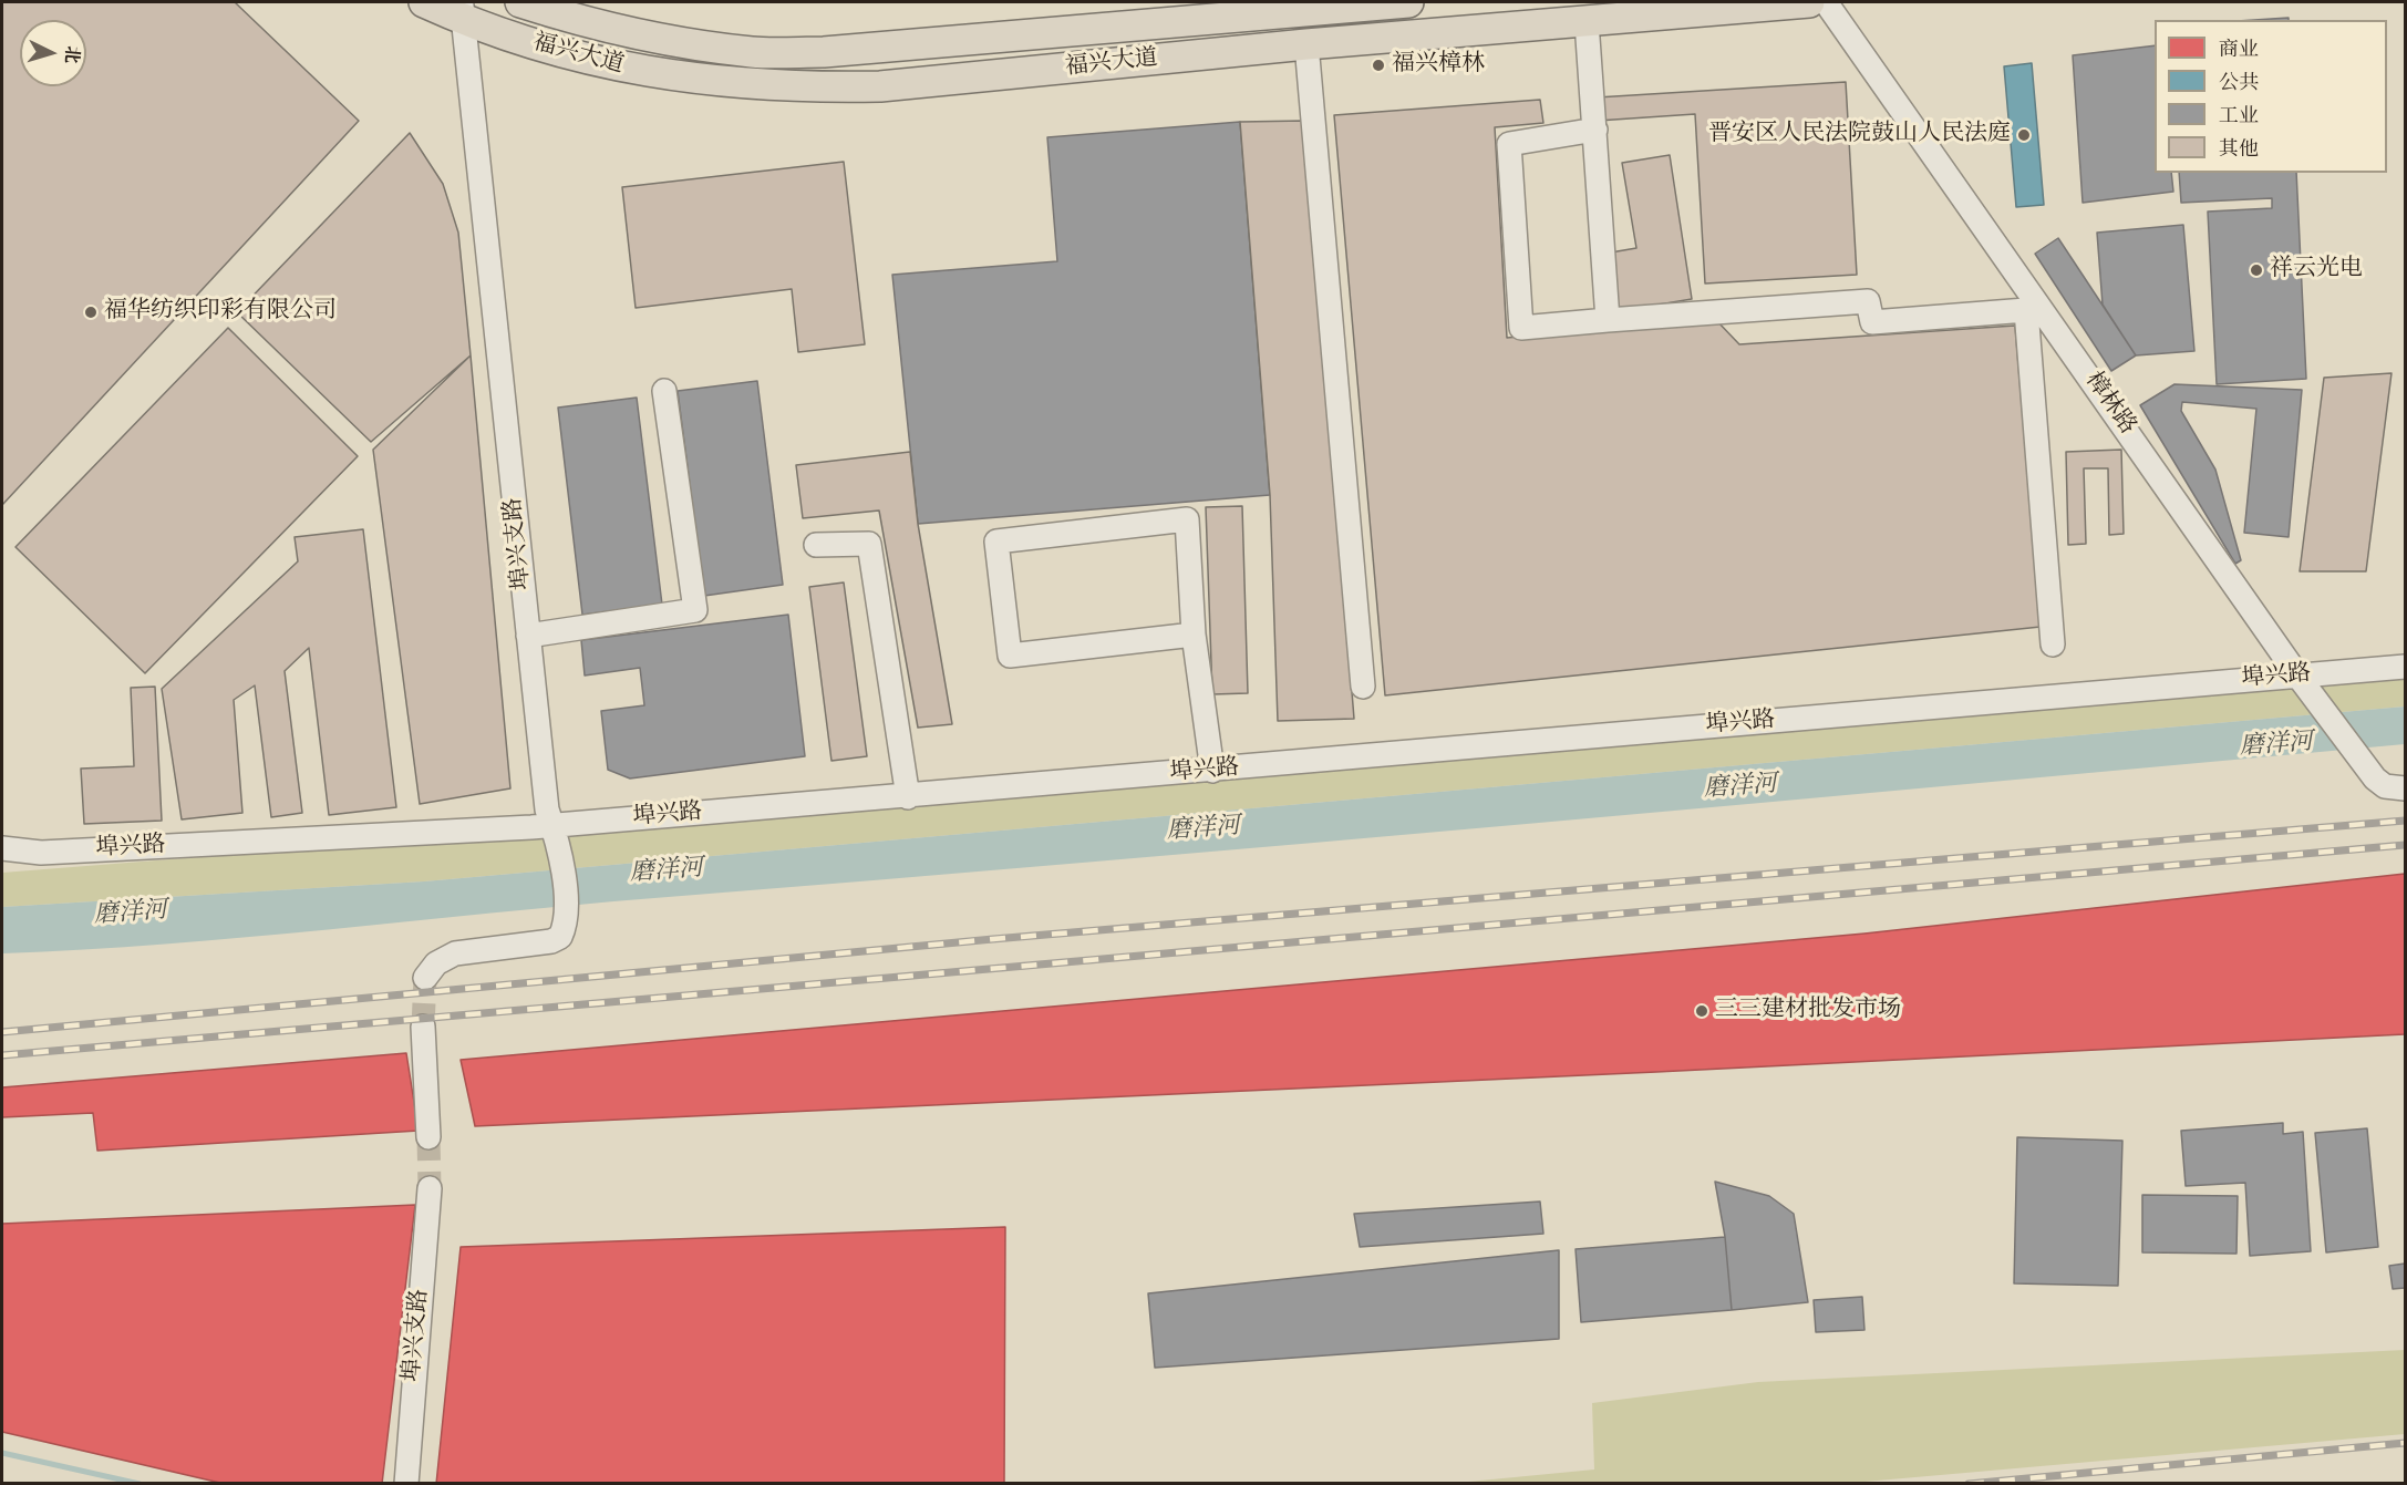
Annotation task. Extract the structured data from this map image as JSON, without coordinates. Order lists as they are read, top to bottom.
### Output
{
  "streets": {
    "main road": ["福兴大道"],
    "street": ["樟林路", "埠兴支路", "埠兴路"]
  },
  "crossings": [
    ["福兴大道", "埠兴支路"],
    ["樟林路", "埠兴路"],
    ["埠兴支路", "埠兴路"]
  ],
  "water": ["磨洋河"],
  "places": [
    "福兴樟林",
    "晋安区人民法院鼓山人民法庭",
    "祥云光电",
    "福华纺织印彩有限公司",
    "三三建材批发市场"
  ],
  "legend": [
    "商业",
    "公共",
    "工业",
    "其他"
  ],
  "north": "right"
}
